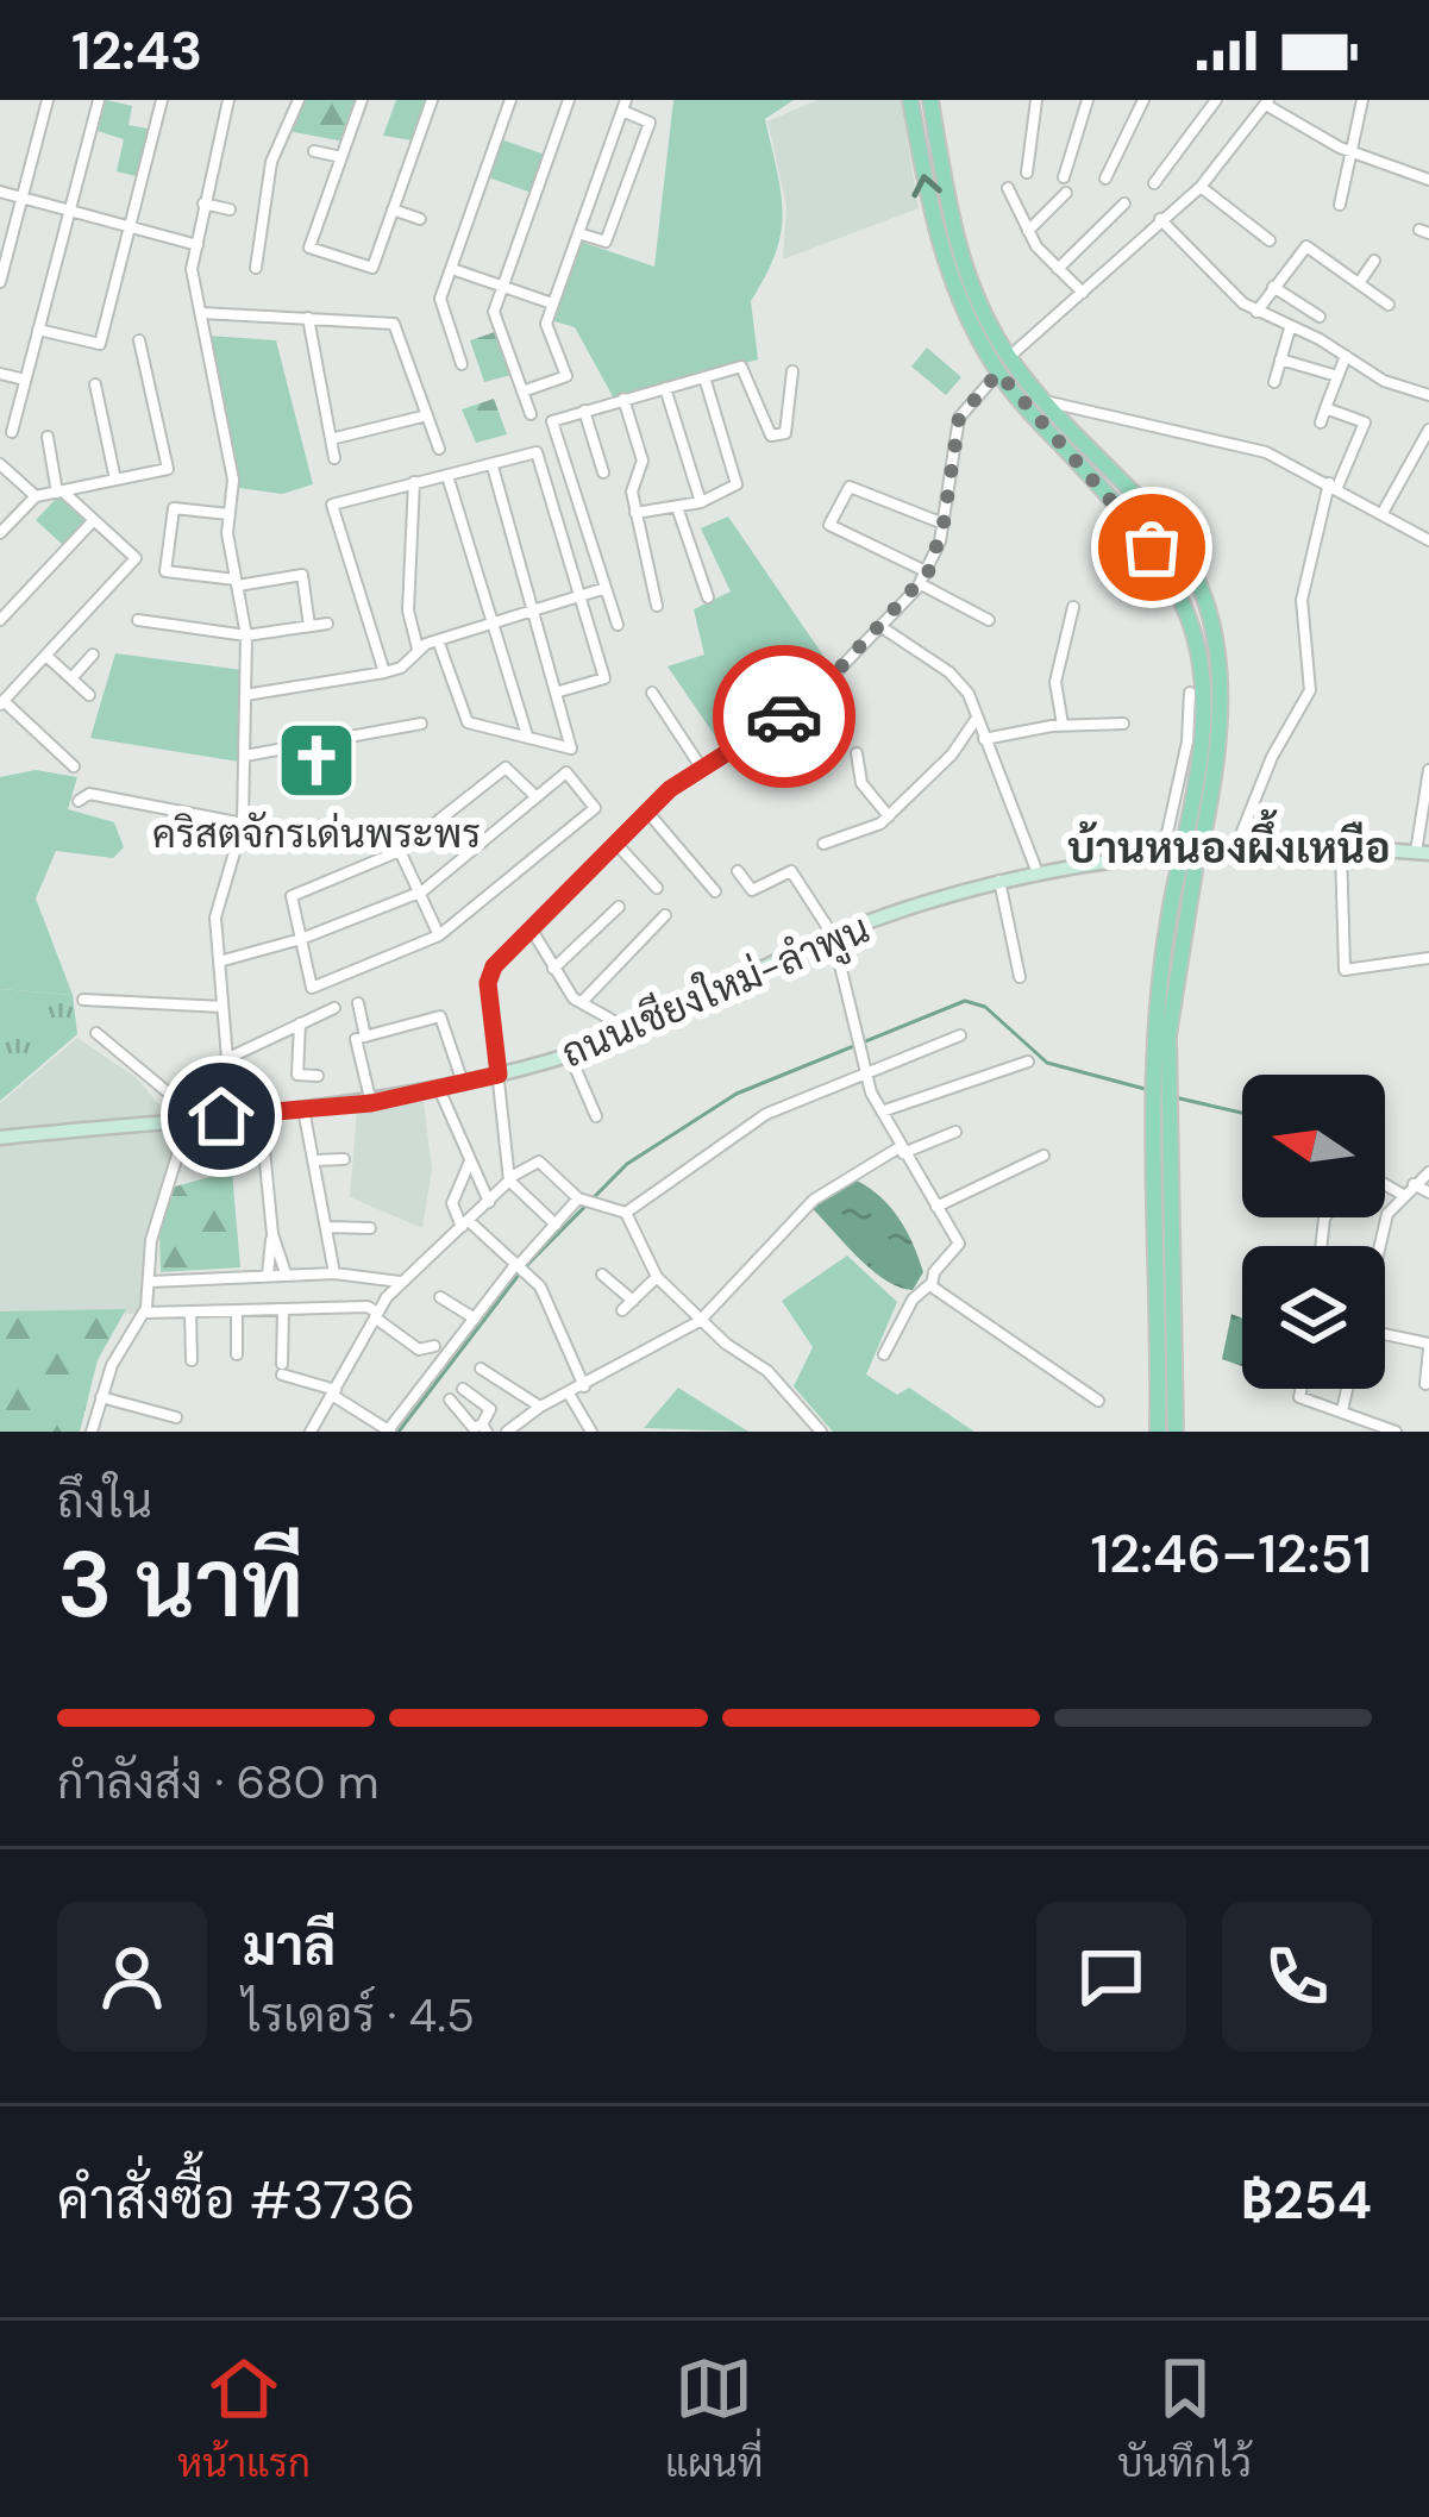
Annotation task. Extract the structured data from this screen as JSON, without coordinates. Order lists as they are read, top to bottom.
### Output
{
  "streets": {
    "main road": ["ถนนเชียงใหม่-ลำพูน"]
  },
  "districts": ["บ้านหนองผึ้งเหนือ"],
  "places": {
    "church": ["คริสตจักรเด่นพระพร"]
  },
  "north": "left",
  "page": {
    "status": "12:43",
    "heading": ["3 นาที", "ถึงใน", "12:46–12:51"],
    "panel": [
      "มาลี",
      "ไรเดอร์ · 4.5",
      "คำสั่งซื้อ #3736",
      "฿254"
    ],
    "bar": "กำลังส่ง · 680 m",
    "tabs": ["หน้าแรก", "แผนที่", "บันทึกไว้"]
  }
}
